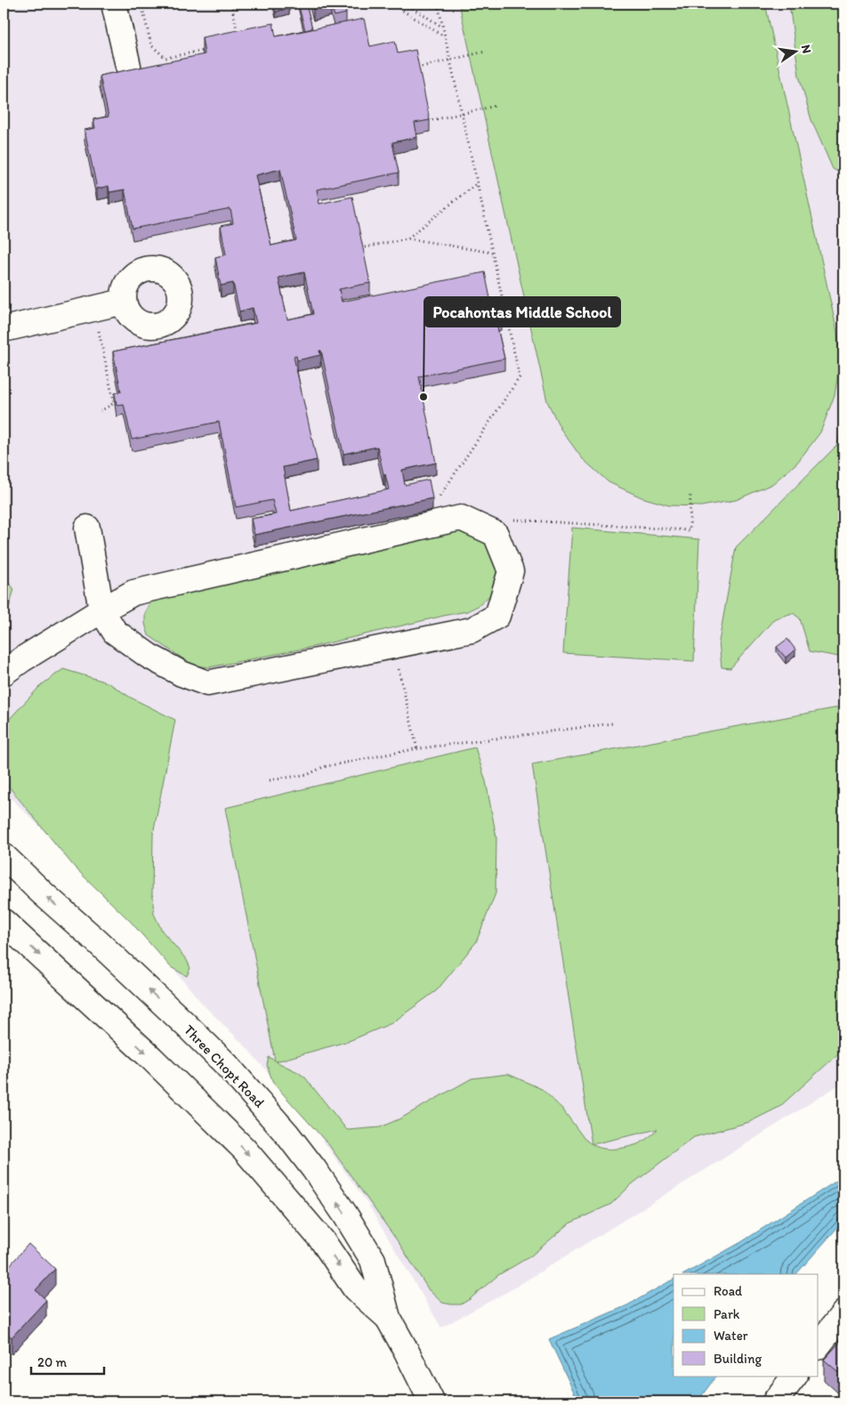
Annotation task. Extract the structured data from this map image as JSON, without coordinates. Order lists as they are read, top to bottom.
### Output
{
  "streets": {
    "main road": ["Three Chopt Road"]
  },
  "places": ["Pocahontas Middle School"],
  "legend": [
    "Road",
    "Park",
    "Water",
    "Building"
  ],
  "scale_bar": "20 m",
  "north": "right"
}
